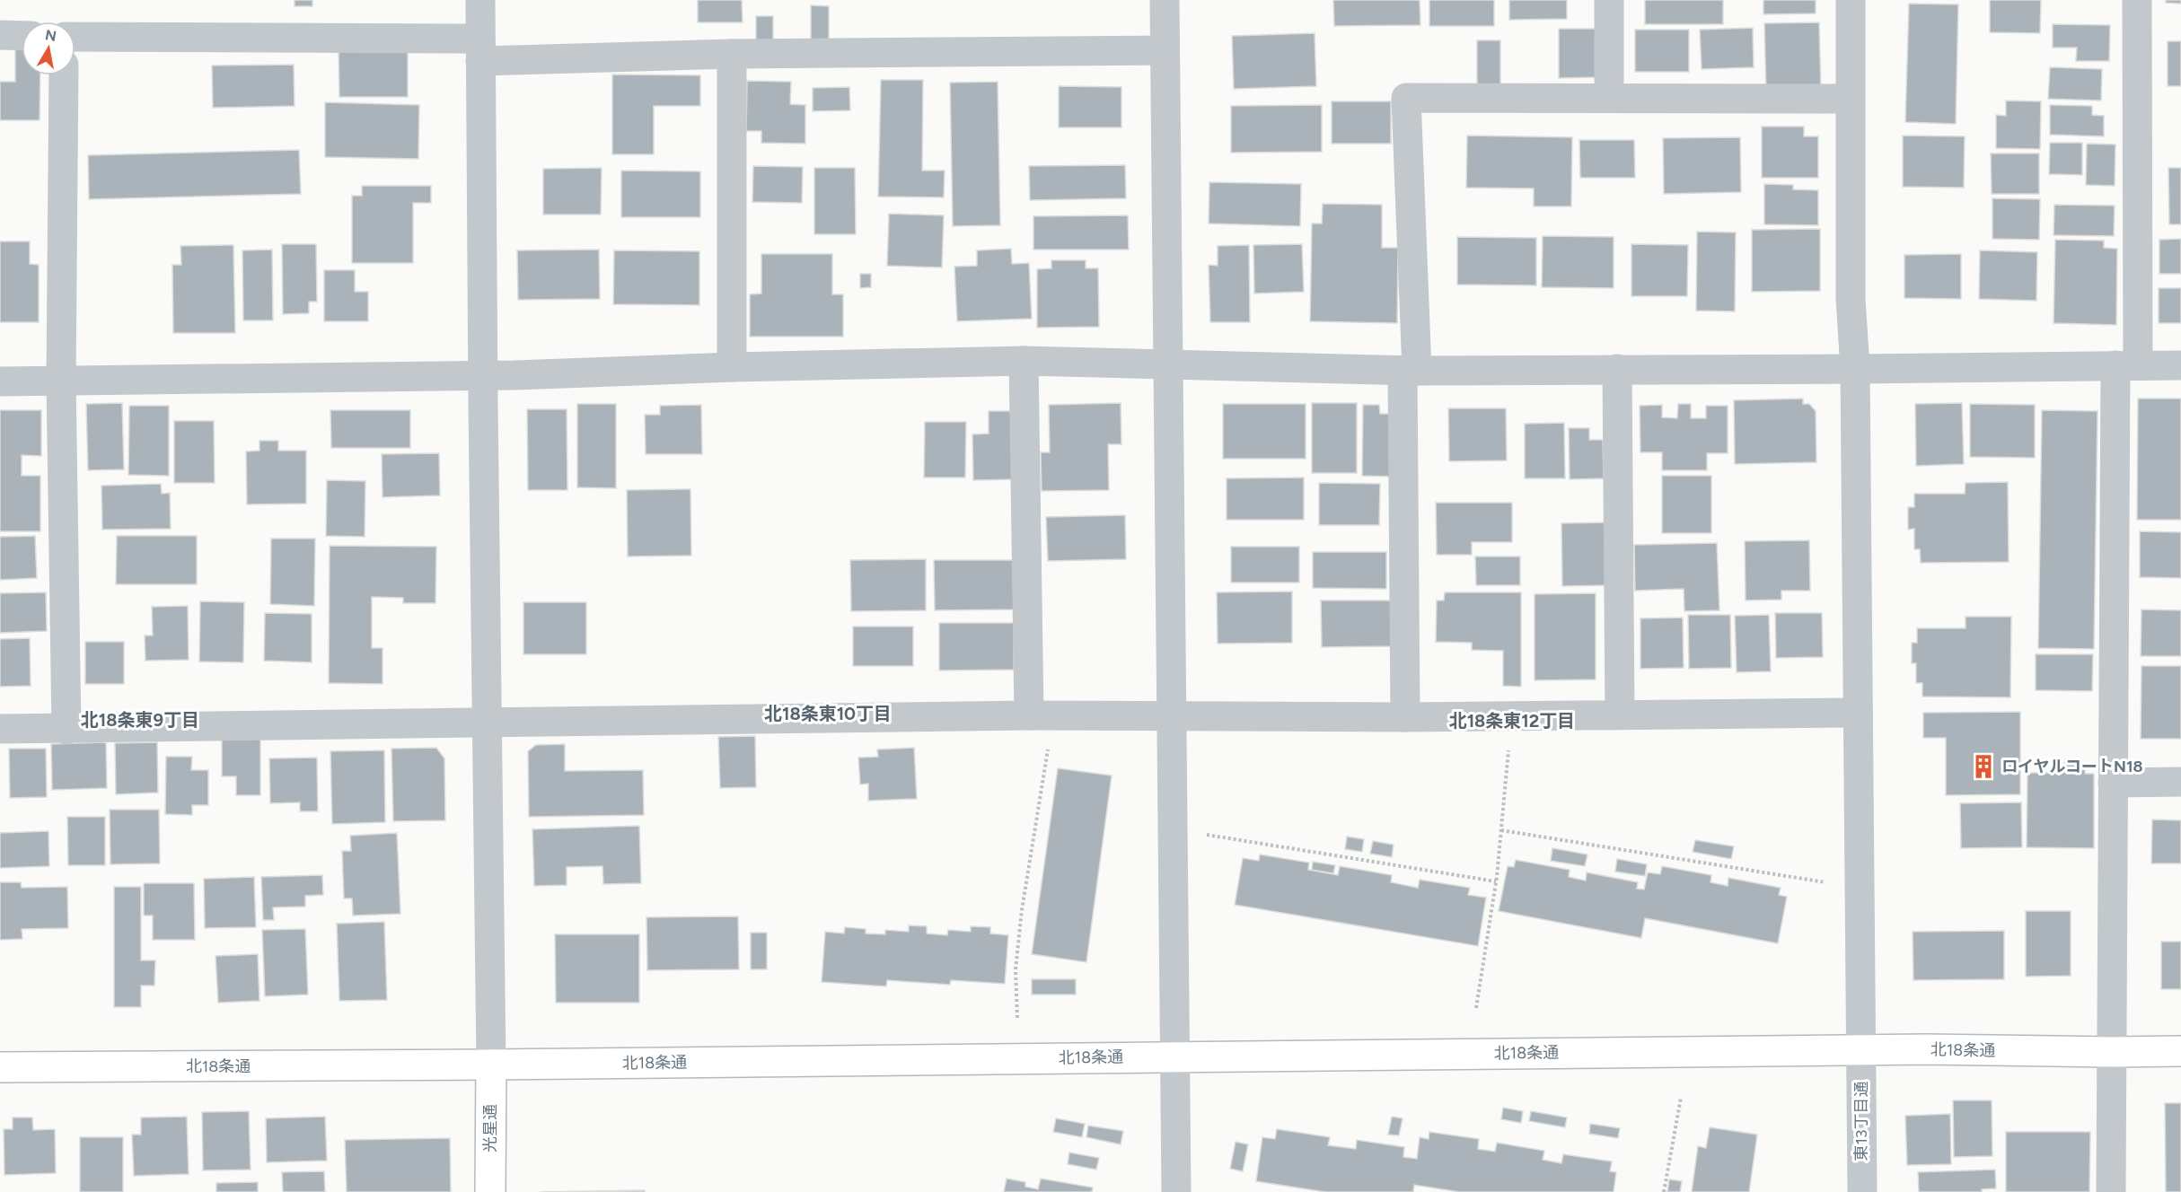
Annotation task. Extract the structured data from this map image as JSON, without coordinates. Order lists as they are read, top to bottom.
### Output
{
  "streets": {
    "street": ["北18条通", "東13丁目通", "光星通"]
  },
  "crossings": [
    ["北18条通", "東13丁目通"],
    ["北18条通", "光星通"]
  ],
  "districts": ["北18条東10丁目", "北18条東9丁目", "北18条東12丁目"],
  "places": {
    "building": ["ロイヤルコートN18"]
  },
  "north": "top"
}
